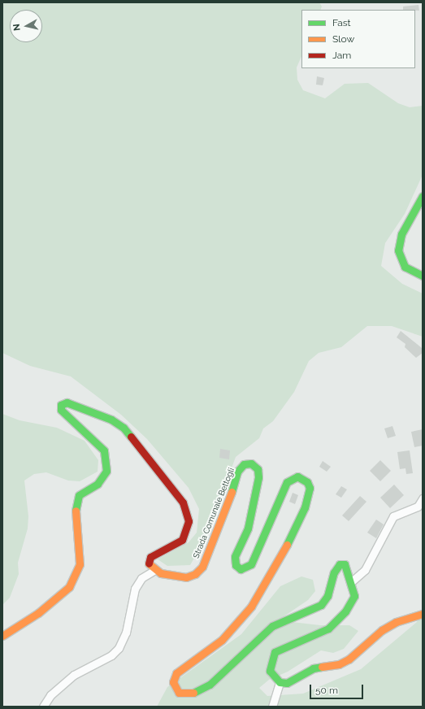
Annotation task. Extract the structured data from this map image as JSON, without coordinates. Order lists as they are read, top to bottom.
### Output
{
  "streets": {
    "street": ["Strada Comunale Bettogli"]
  },
  "legend": ["Fast", "Slow", "Jam"],
  "scale_bar": "50 m",
  "north": "left"
}
